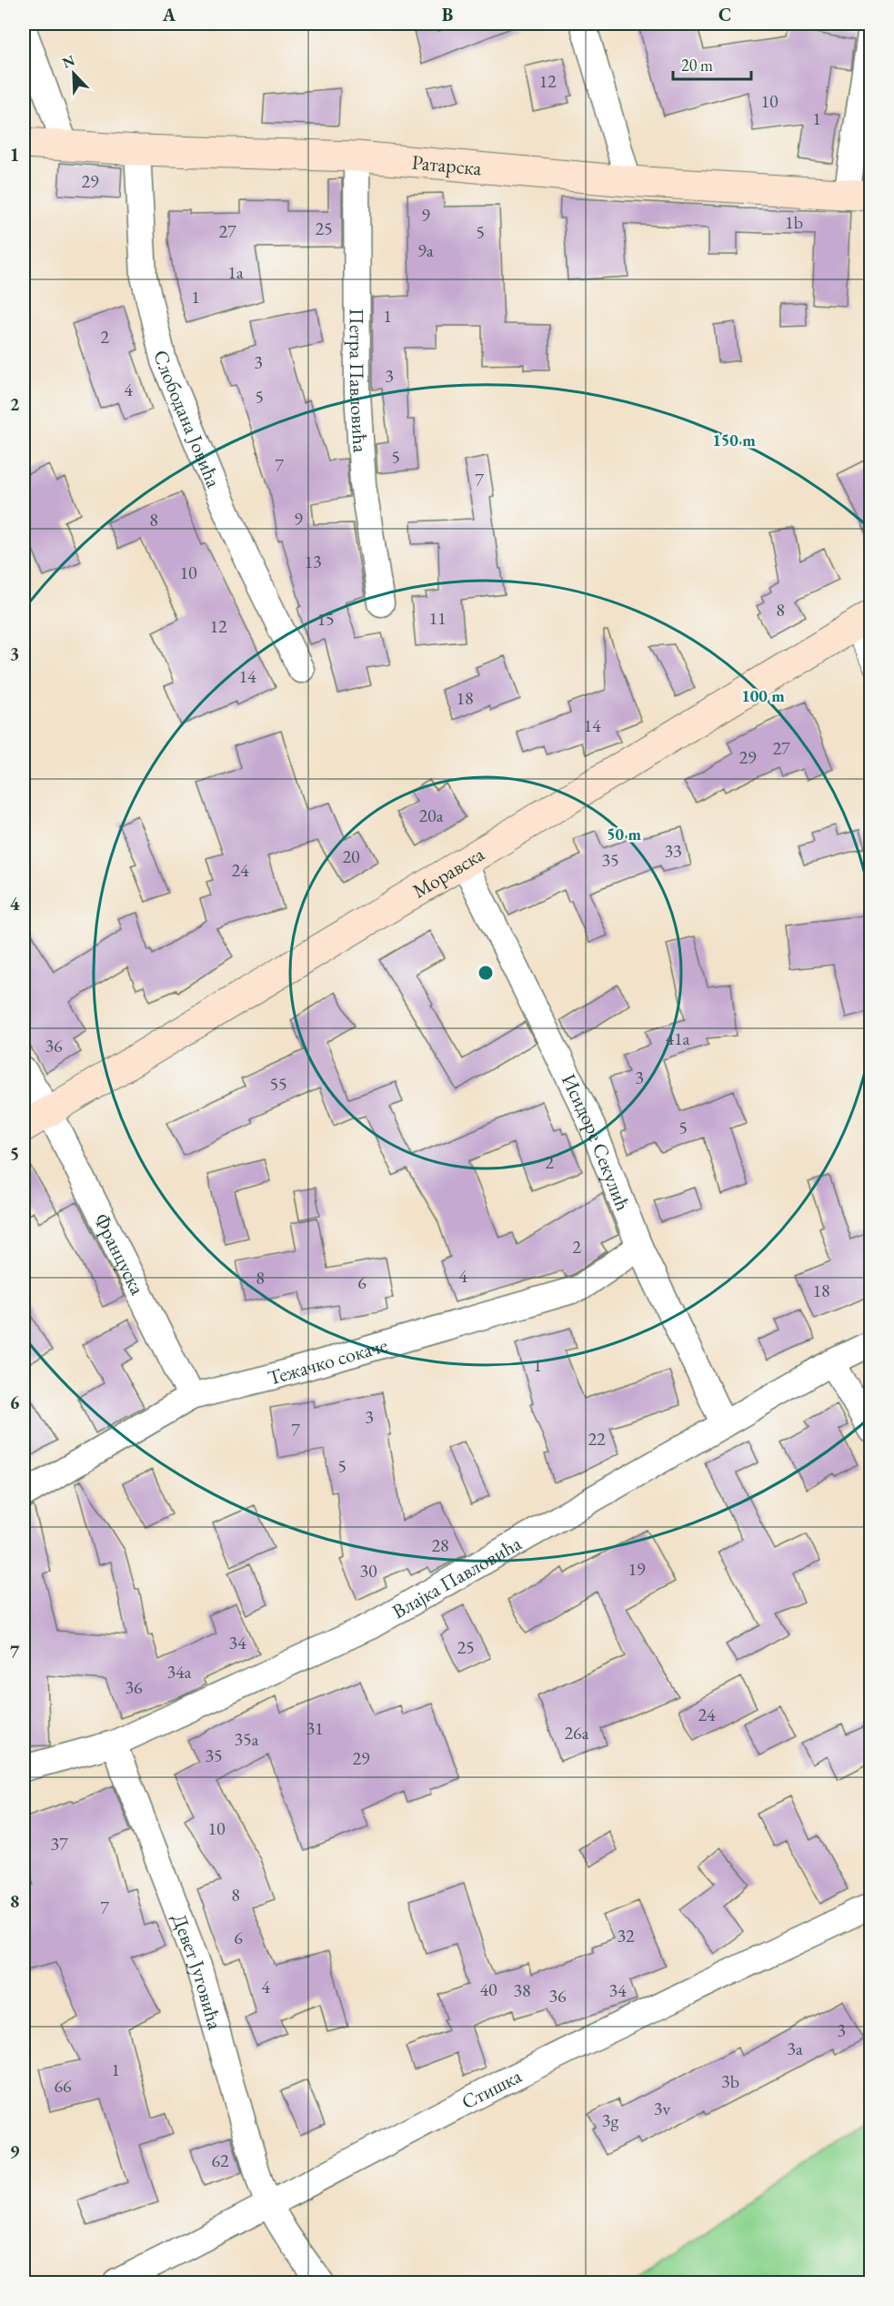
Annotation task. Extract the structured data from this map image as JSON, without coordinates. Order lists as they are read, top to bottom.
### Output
{
  "streets": {
    "street": [
      "Ратарска",
      "Петра Павловића",
      "Слободана Јовића",
      "Моравска",
      "Исидоре Секулић",
      "Француска",
      "Тежачко сокаче",
      "Влајка Павловића",
      "Девет Југовића",
      "Стишка"
    ]
  },
  "crossings": [
    ["Ратарска", "Петра Павловића"],
    ["Ратарска", "Слободана Јовића"],
    ["Моравска", "Исидоре Секулић"],
    ["Моравска", "Француска"],
    ["Исидоре Секулић", "Тежачко сокаче"],
    ["Исидоре Секулић", "Влајка Павловића"],
    ["Француска", "Тежачко сокаче"],
    ["Влајка Павловића", "Девет Југовића"],
    ["Девет Југовића", "Стишка"]
  ],
  "house_numbers": [
    "12",
    "10",
    "1",
    "29",
    "9",
    "1b",
    "25",
    "27",
    "5",
    "9a",
    "1a",
    "1",
    "1",
    "2",
    "3",
    "3",
    "4",
    "5",
    "5",
    "7",
    "7",
    "9",
    "8",
    "13",
    "10",
    "8",
    "11",
    "15",
    "12",
    "14",
    "18",
    "14",
    "27",
    "29",
    "20a",
    "33",
    "20",
    "35",
    "24",
    "41a",
    "36",
    "3",
    "55",
    "5",
    "2",
    "2",
    "4",
    "8",
    "6",
    "18",
    "1",
    "3",
    "7",
    "22",
    "5",
    "28",
    "19",
    "30",
    "34",
    "25",
    "34a",
    "36",
    "24",
    "31",
    "26a",
    "35a",
    "35",
    "29",
    "10",
    "37",
    "8",
    "7",
    "32",
    "6",
    "4",
    "40",
    "38",
    "34",
    "36",
    "3",
    "3a",
    "1",
    "3b",
    "66",
    "3v",
    "3g",
    "62"
  ],
  "scale_bar": "20 m",
  "north": "top left",
  "grid": {
    "columns": ["A", "B", "C"],
    "rows": [
      "1",
      "2",
      "3",
      "4",
      "5",
      "6",
      "7",
      "8",
      "9"
    ]
  },
  "rings": ["150 m", "100 m", "50 m"]
}
